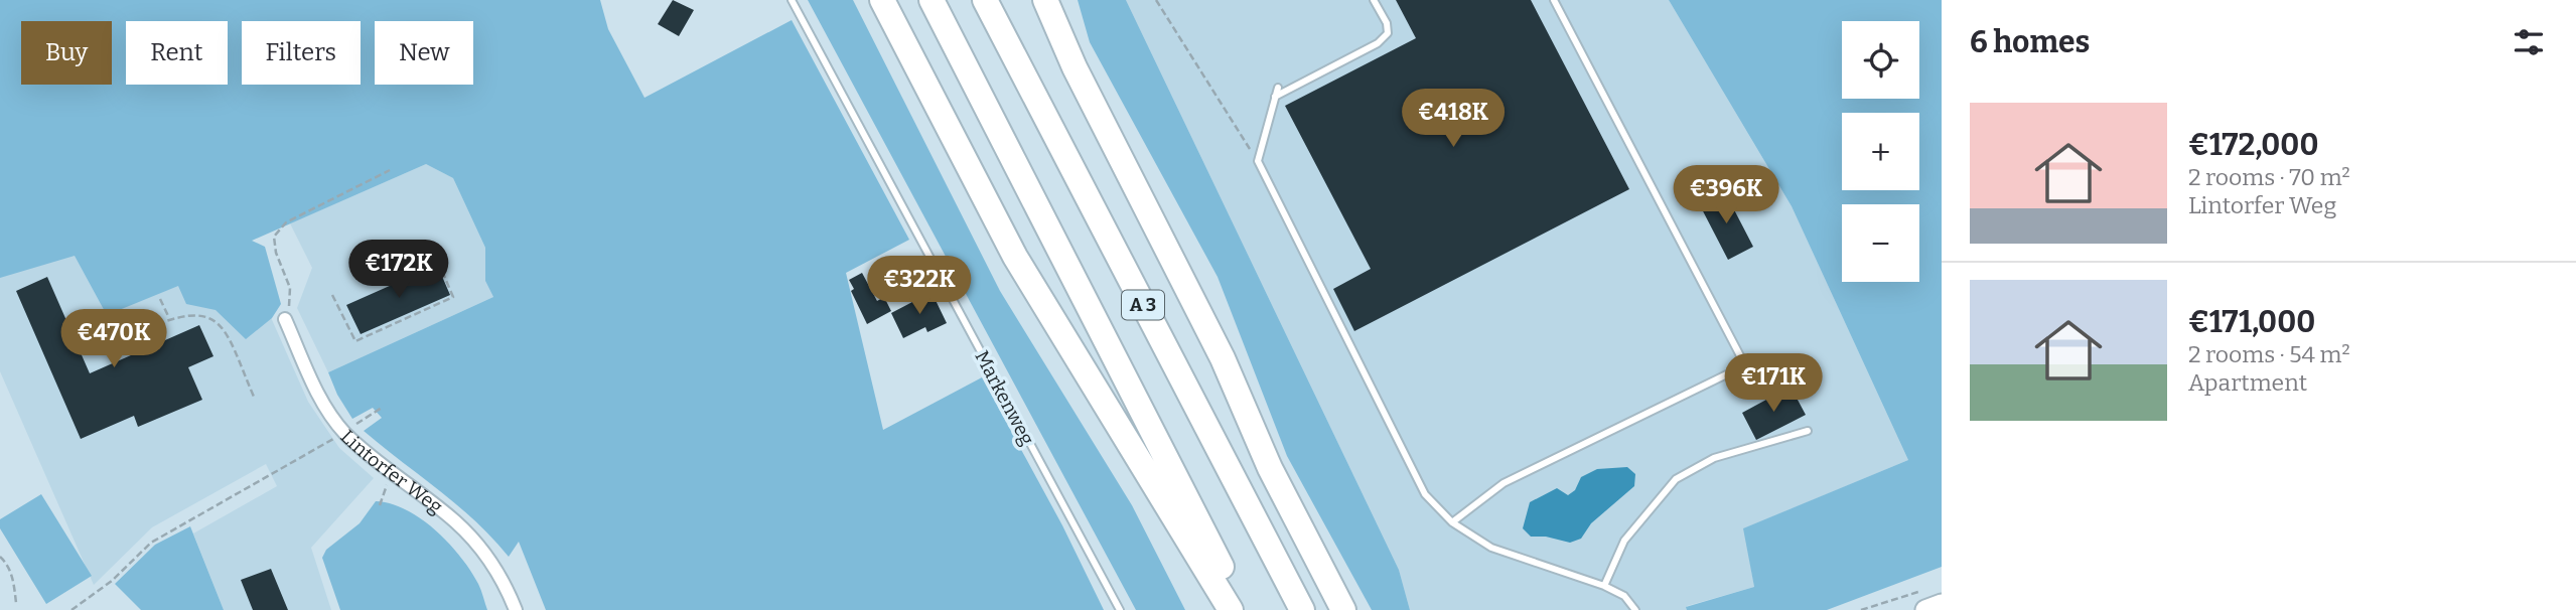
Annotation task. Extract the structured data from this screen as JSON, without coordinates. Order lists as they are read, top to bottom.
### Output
{
  "streets": {
    "highway": ["A 3"],
    "street": ["Lintorfer Weg"],
    "lane": ["Markenweg"]
  },
  "page": {
    "heading": "6 homes",
    "map_buttons": ["+", "−"],
    "chip": [
      "Buy",
      "Rent",
      "Filters",
      "New"
    ],
    "list": [
      {
        "name": "€172,000",
        "note": "2 rooms · 70 m² · Lintorfer Weg"
      },
      {
        "name": "€171,000",
        "note": "2 rooms · 54 m² · Apartment"
      }
    ],
    "price": [
      "€418K",
      "€396K",
      "€172K",
      "€322K",
      "€470K",
      "€171K"
    ]
  }
}
